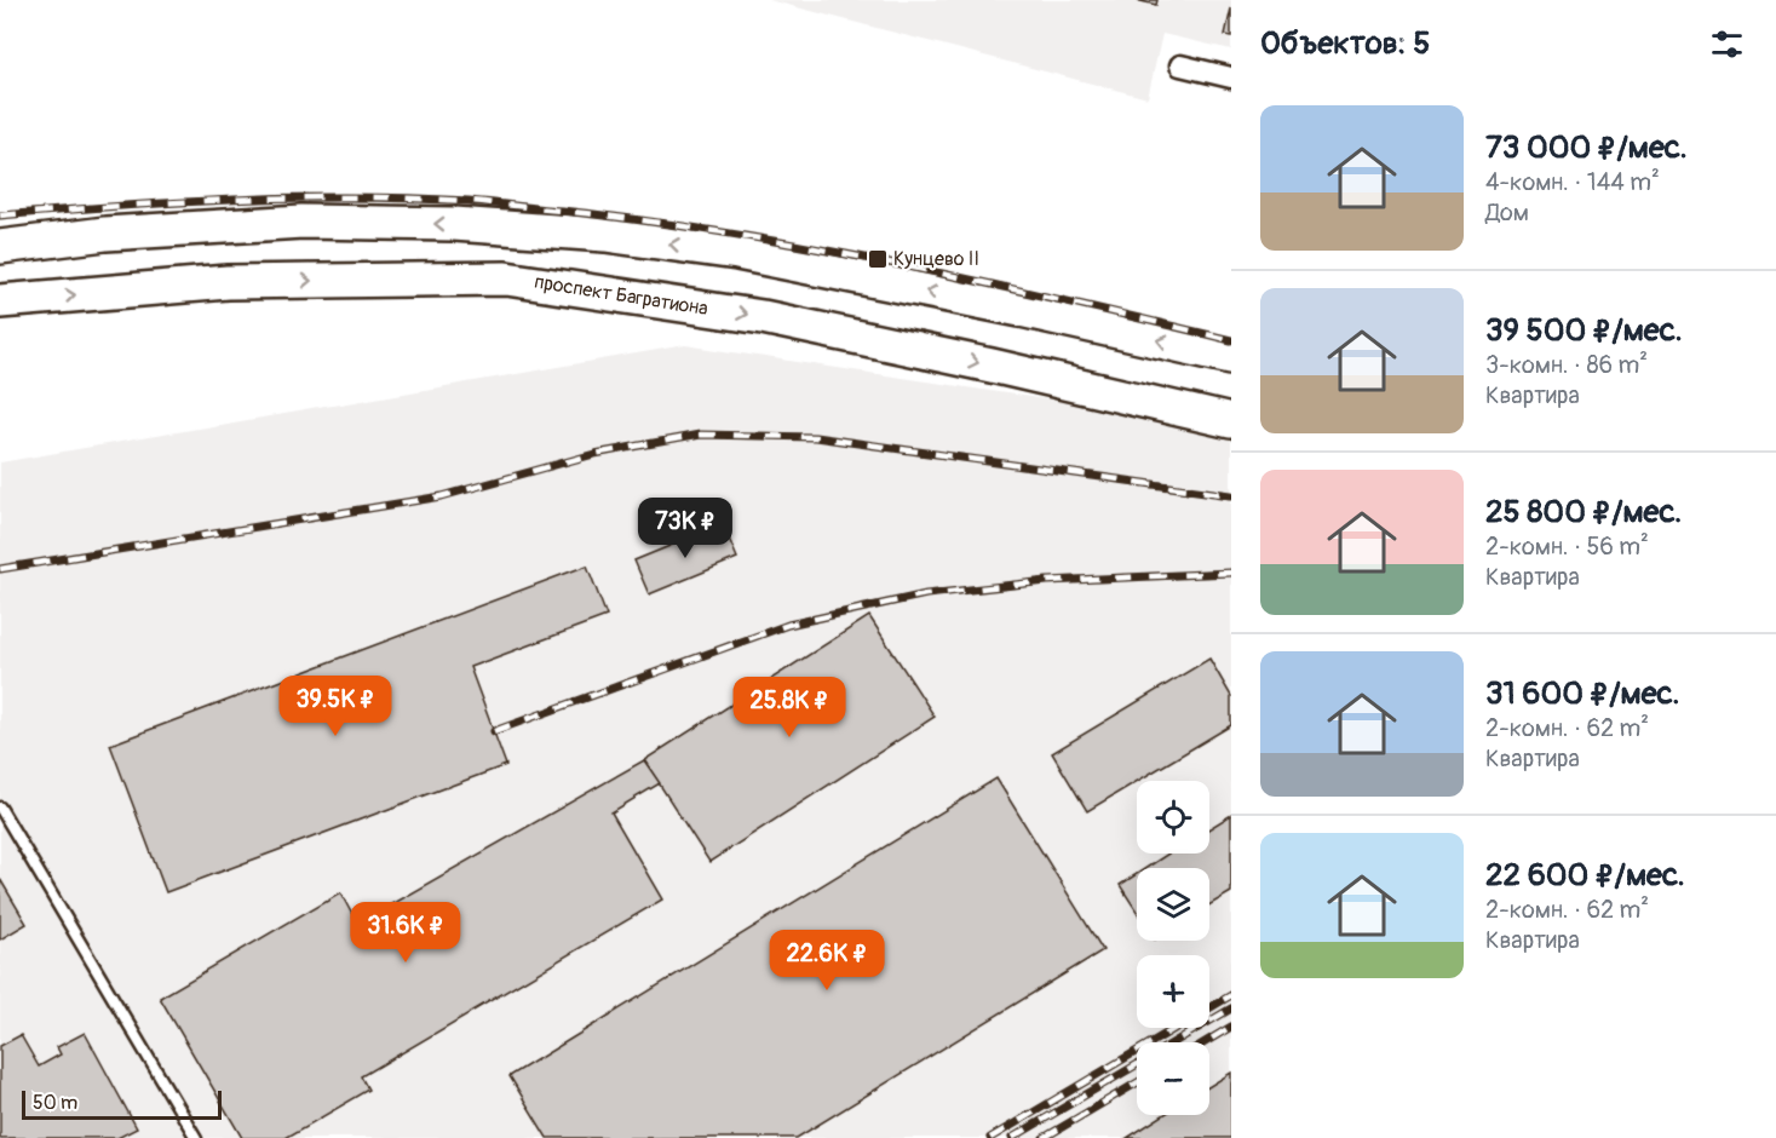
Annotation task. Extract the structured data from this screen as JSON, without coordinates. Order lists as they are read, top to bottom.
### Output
{
  "streets": {
    "main road": ["проспект Багратиона"]
  },
  "places": {
    "transit": ["Кунцево II"]
  },
  "scale_bar": "50 m",
  "page": {
    "heading": "Объектов: 5",
    "list": [
      {
        "name": "73 000 ₽/мес.",
        "note": "4-комн. · 144 m² · Дом"
      },
      {
        "name": "39 500 ₽/мес.",
        "note": "3-комн. · 86 m² · Квартира"
      },
      {
        "name": "25 800 ₽/мес.",
        "note": "2-комн. · 56 m² · Квартира"
      },
      {
        "name": "31 600 ₽/мес.",
        "note": "2-комн. · 62 m² · Квартира"
      },
      {
        "name": "22 600 ₽/мес.",
        "note": "2-комн. · 62 m² · Квартира"
      }
    ],
    "price": [
      "73K ₽",
      "39.5K ₽",
      "25.8K ₽",
      "31.6K ₽",
      "22.6K ₽"
    ],
    "map_buttons": ["+", "−"],
    "scale": "50 m"
  }
}
